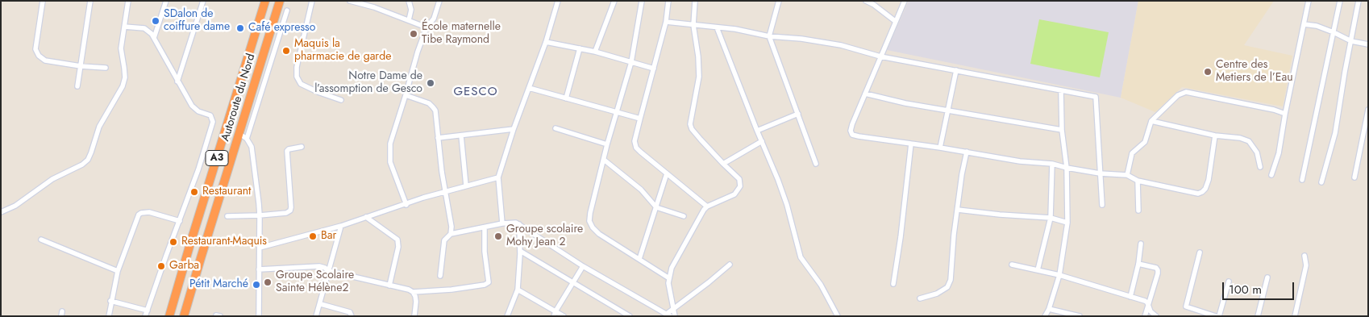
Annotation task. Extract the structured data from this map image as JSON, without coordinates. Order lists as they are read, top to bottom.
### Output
{
  "streets": {
    "highway": ["Autoroute du Nord", "A3"]
  },
  "districts": ["GESCO"],
  "places": [
    "SDalon de coiffure dame",
    "Café expresso",
    "École maternelle Tibe Raymond",
    "Maquis la pharmacie de garde",
    "Centre des Metiers de l’Eau",
    "Notre Dame de l’assomption de Gesco",
    "Restaurant",
    "Bar",
    "Groupe scolaire Mohy Jean 2",
    "Restaurant-Maquis",
    "Garba",
    "Groupe Scolaire Sainte Hélène2",
    "Pétit Marché"
  ],
  "scale_bar": "100 m"
}
